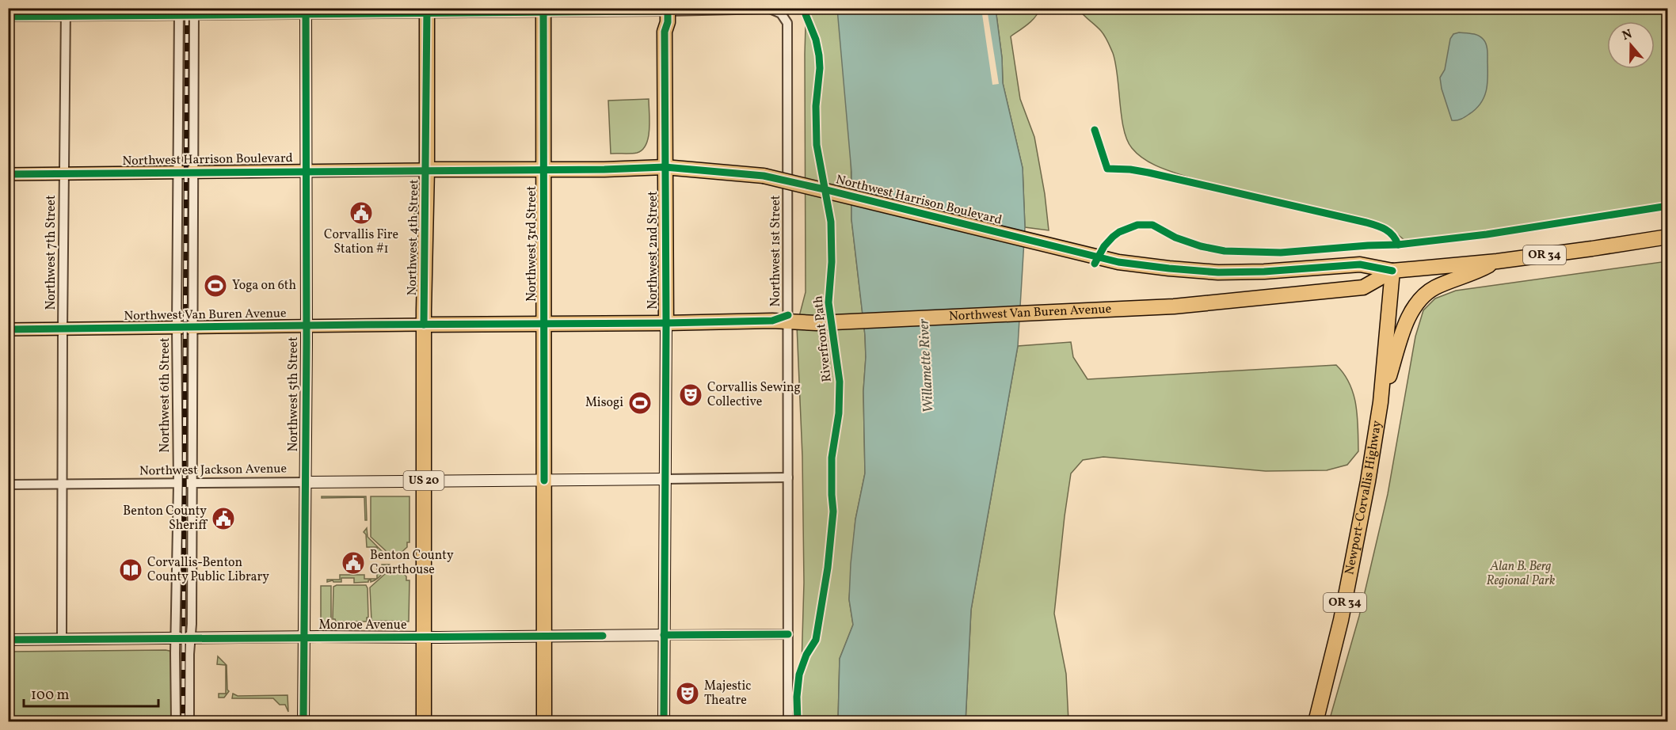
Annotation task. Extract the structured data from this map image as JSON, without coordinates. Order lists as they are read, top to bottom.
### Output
{
  "streets": {
    "highway": [
      "Northwest Harrison Boulevard",
      "Northwest 4th Street",
      "Northwest 3rd Street",
      "Northwest 2nd Street",
      "OR 34",
      "Northwest Van Buren Avenue",
      "US 20",
      "Newport-Corvallis Highway"
    ],
    "street": [
      "Northwest 1st Street",
      "Northwest 7th Street",
      "Northwest 5th Street",
      "Northwest 6th Street",
      "Northwest Jackson Avenue",
      "Monroe Avenue"
    ],
    "cycle path": ["Riverfront Path"]
  },
  "crossings": [
    ["Northwest Harrison Boulevard", "Northwest 4th Street"],
    ["Northwest Harrison Boulevard", "Northwest 3rd Street"],
    ["Northwest Harrison Boulevard", "Northwest 2nd Street"],
    ["Northwest Harrison Boulevard", "Northwest 7th Street"],
    ["Northwest Harrison Boulevard", "OR 34"],
    ["Northwest Harrison Boulevard", "Northwest Van Buren Avenue"],
    ["Northwest Harrison Boulevard", "Northwest 5th Street"],
    ["Northwest Harrison Boulevard", "Northwest 6th Street"],
    ["Northwest Harrison Boulevard", "Newport-Corvallis Highway"],
    ["Northwest 4th Street", "Northwest Van Buren Avenue"],
    ["Northwest 4th Street", "Northwest Jackson Avenue"],
    ["Northwest 4th Street", "US 20"],
    ["Northwest 4th Street", "Monroe Avenue"],
    ["Northwest 3rd Street", "Northwest Van Buren Avenue"],
    ["Northwest 3rd Street", "Northwest Jackson Avenue"],
    ["Northwest 3rd Street", "Monroe Avenue"],
    ["Northwest 2nd Street", "Northwest 1st Street"],
    ["Northwest 2nd Street", "Northwest Van Buren Avenue"],
    ["Northwest 2nd Street", "Northwest Jackson Avenue"],
    ["Northwest 2nd Street", "Monroe Avenue"],
    ["Northwest 1st Street", "Northwest Van Buren Avenue"],
    ["Northwest 1st Street", "Northwest Jackson Avenue"],
    ["Northwest 1st Street", "Monroe Avenue"],
    ["Northwest 7th Street", "Northwest Van Buren Avenue"],
    ["Northwest 7th Street", "Northwest Jackson Avenue"],
    ["Northwest 7th Street", "Monroe Avenue"],
    ["OR 34", "Northwest Van Buren Avenue"],
    ["OR 34", "Newport-Corvallis Highway"],
    ["Northwest Van Buren Avenue", "Northwest 5th Street"],
    ["Northwest Van Buren Avenue", "Northwest 6th Street"],
    ["Northwest Van Buren Avenue", "Newport-Corvallis Highway"],
    ["Northwest 5th Street", "Northwest Jackson Avenue"],
    ["Northwest 5th Street", "Monroe Avenue"],
    ["Northwest 6th Street", "Northwest Jackson Avenue"],
    ["Northwest 6th Street", "Monroe Avenue"],
    ["US 20", "Monroe Avenue"]
  ],
  "water": ["Willamette River"],
  "parks": ["Alan B. Berg Regional Park"],
  "places": {
    "public building": ["Corvallis Fire Station #1", "Benton County Sheriff", "Benton County Courthouse"],
    "sports": ["Yoga on 6th", "Misogi"],
    "theatre": ["Corvallis Sewing Collective", "Majestic Theatre"],
    "library": ["Corvallis-Benton County Public Library"]
  },
  "scale_bar": "100 m",
  "north": "top"
}
